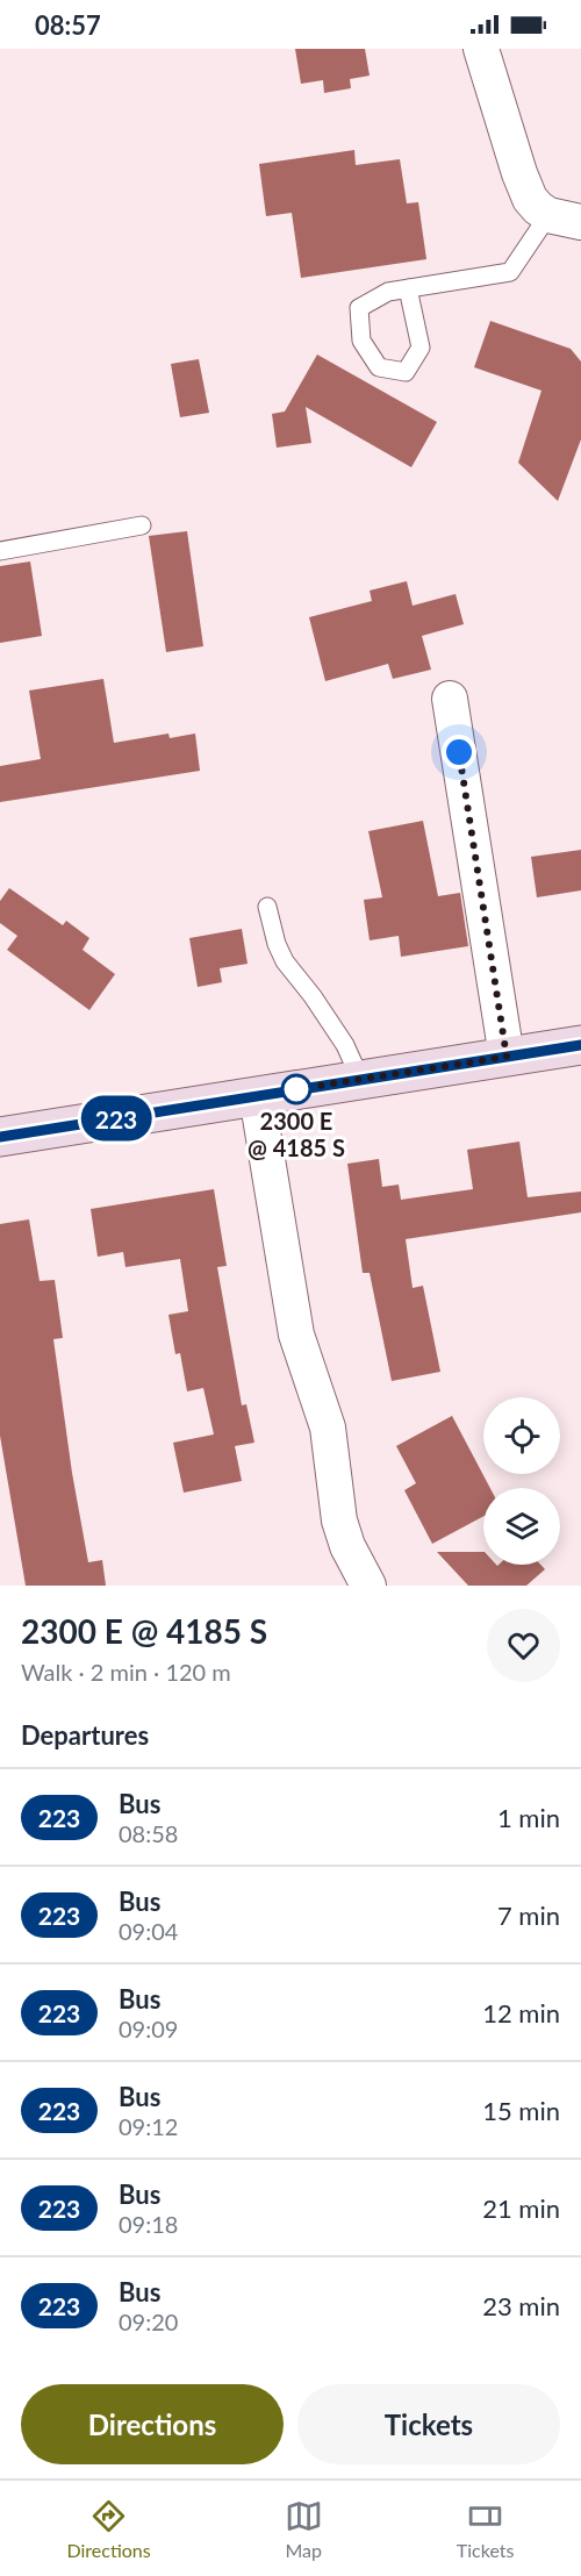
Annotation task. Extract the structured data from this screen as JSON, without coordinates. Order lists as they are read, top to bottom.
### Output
{
  "places": ["2300 E @ 4185 S"],
  "lines": ["bus line 223"],
  "page": {
    "status": "08:57",
    "on_map": "223",
    "heading": [
      ["2300 E @ 4185 S", "Walk · 2 min · 120 m"],
      "Departures"
    ],
    "list": [
      {
        "mark": "223",
        "name": "Bus",
        "note": "08:58",
        "value": "1 min"
      },
      {
        "mark": "223",
        "name": "Bus",
        "note": "09:04",
        "value": "7 min"
      },
      {
        "mark": "223",
        "name": "Bus",
        "note": "09:09",
        "value": "12 min"
      },
      {
        "mark": "223",
        "name": "Bus",
        "note": "09:12",
        "value": "15 min"
      },
      {
        "mark": "223",
        "name": "Bus",
        "note": "09:18",
        "value": "21 min"
      },
      {
        "mark": "223",
        "name": "Bus",
        "note": "09:20",
        "value": "23 min"
      }
    ],
    "buttons": ["Directions", "Tickets"],
    "tabs": ["Directions", "Map", "Tickets"]
  }
}
